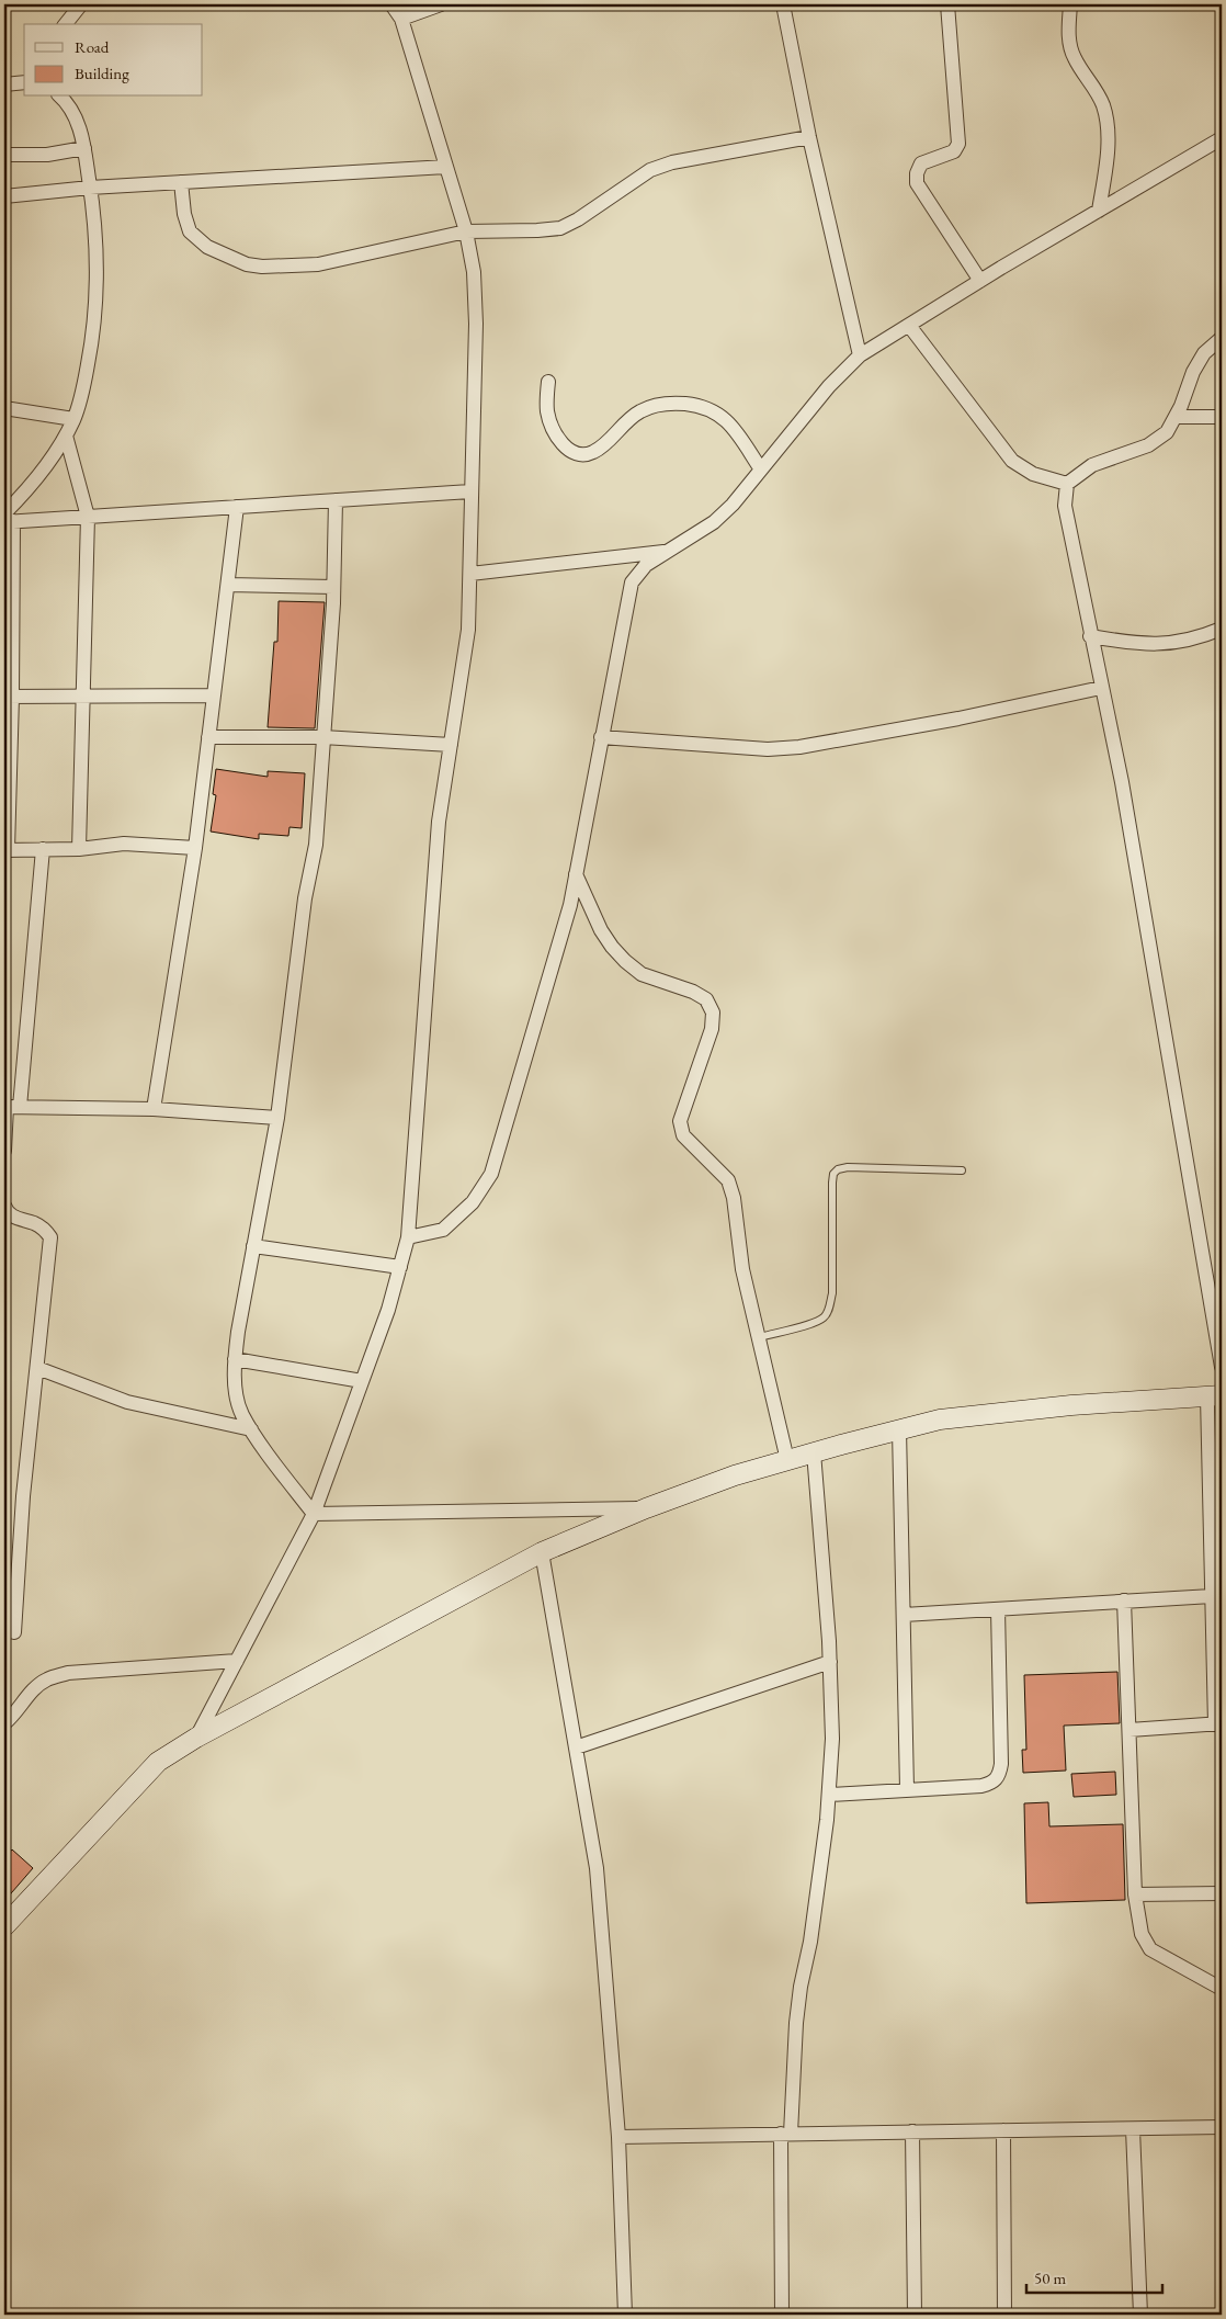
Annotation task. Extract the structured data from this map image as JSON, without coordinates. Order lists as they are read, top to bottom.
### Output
{
  "legend": ["Road", "Building"],
  "scale_bar": "50 m"
}
